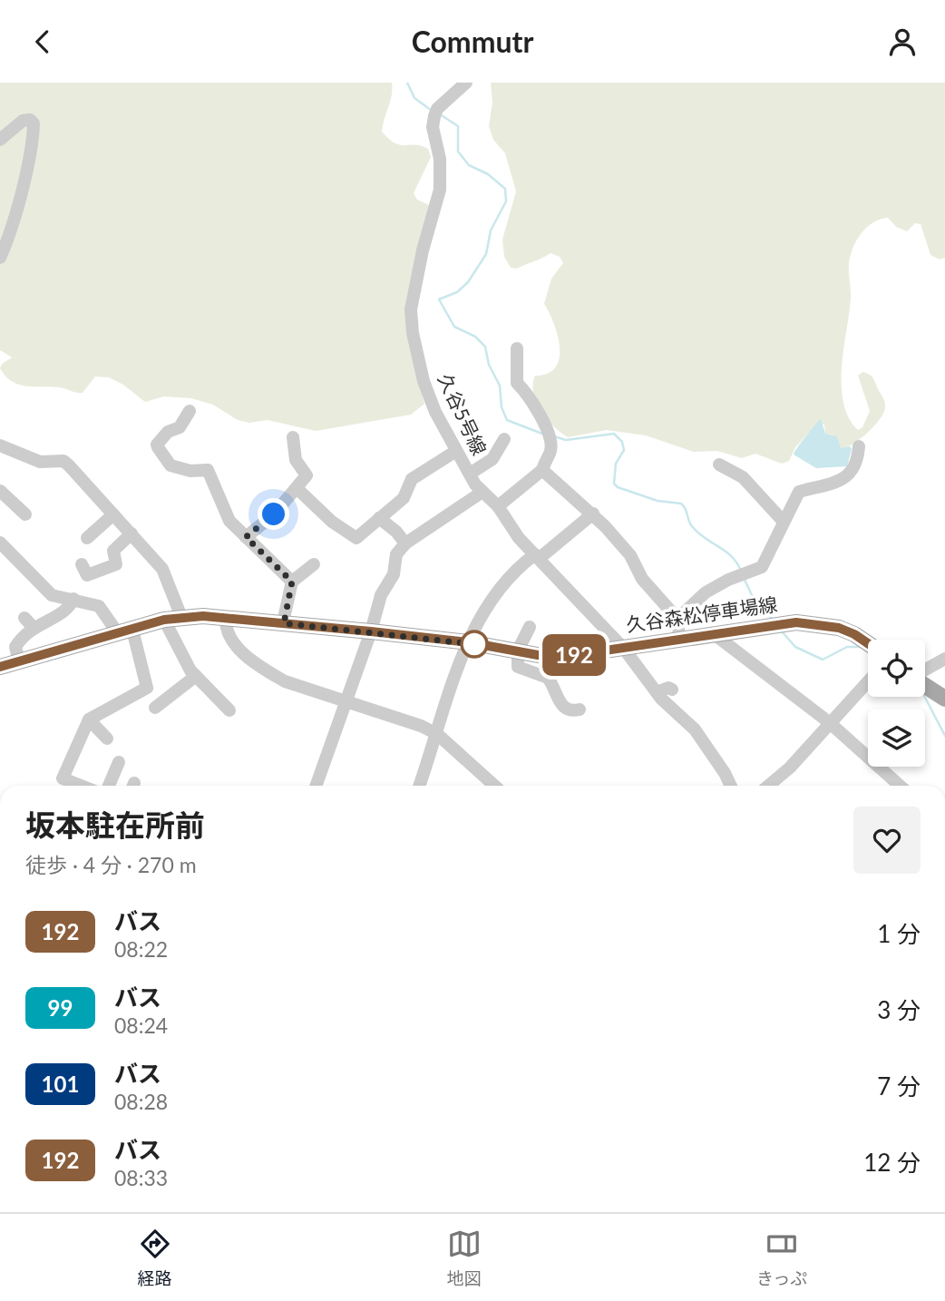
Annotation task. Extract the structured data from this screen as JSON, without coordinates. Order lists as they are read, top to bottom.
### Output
{
  "streets": {
    "main road": ["久谷森松停車場線"],
    "street": ["久谷5号線"]
  },
  "crossings": [
    ["久谷5号線", "久谷森松停車場線"]
  ],
  "lines": ["bus line 192"],
  "page": {
    "header": "Commutr",
    "on_map": "192",
    "heading": ["坂本駐在所前", "徒歩 · 4 分 · 270 m"],
    "list": [
      {
        "mark": "192",
        "name": "バス",
        "note": "08:22",
        "value": "1 分"
      },
      {
        "mark": "99",
        "name": "バス",
        "note": "08:24",
        "value": "3 分"
      },
      {
        "mark": "101",
        "name": "バス",
        "note": "08:28",
        "value": "7 分"
      },
      {
        "mark": "192",
        "name": "バス",
        "note": "08:33",
        "value": "12 分"
      }
    ],
    "tabs": ["経路", "地図", "きっぷ"]
  }
}
